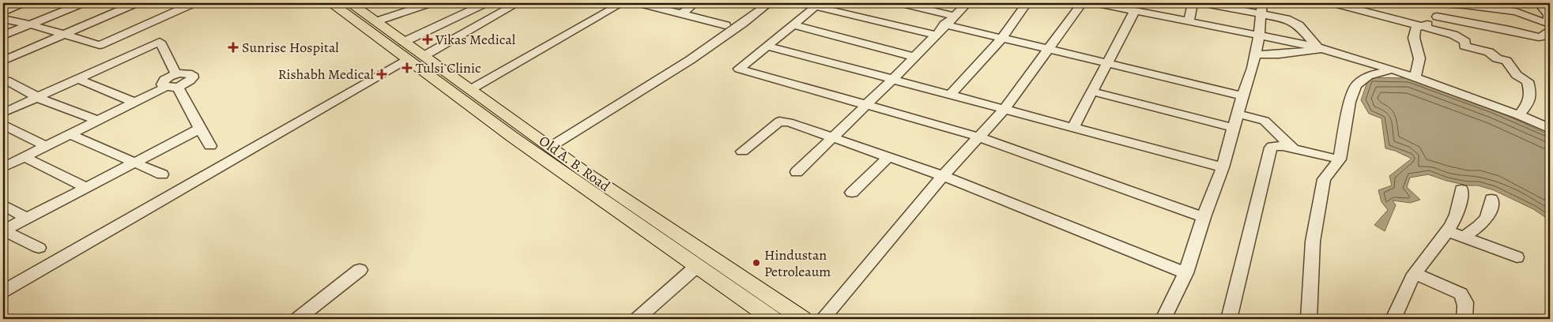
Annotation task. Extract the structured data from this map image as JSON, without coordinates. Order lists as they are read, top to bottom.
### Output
{
  "streets": {
    "main road": ["Old A. B. Road"]
  },
  "places": {
    "health": [
      "Vikas Medical",
      "Sunrise Hospital",
      "Tulsi Clinic",
      "Rishabh Medical"
    ],
    "other": ["Hindustan Petroleaum"]
  }
}
